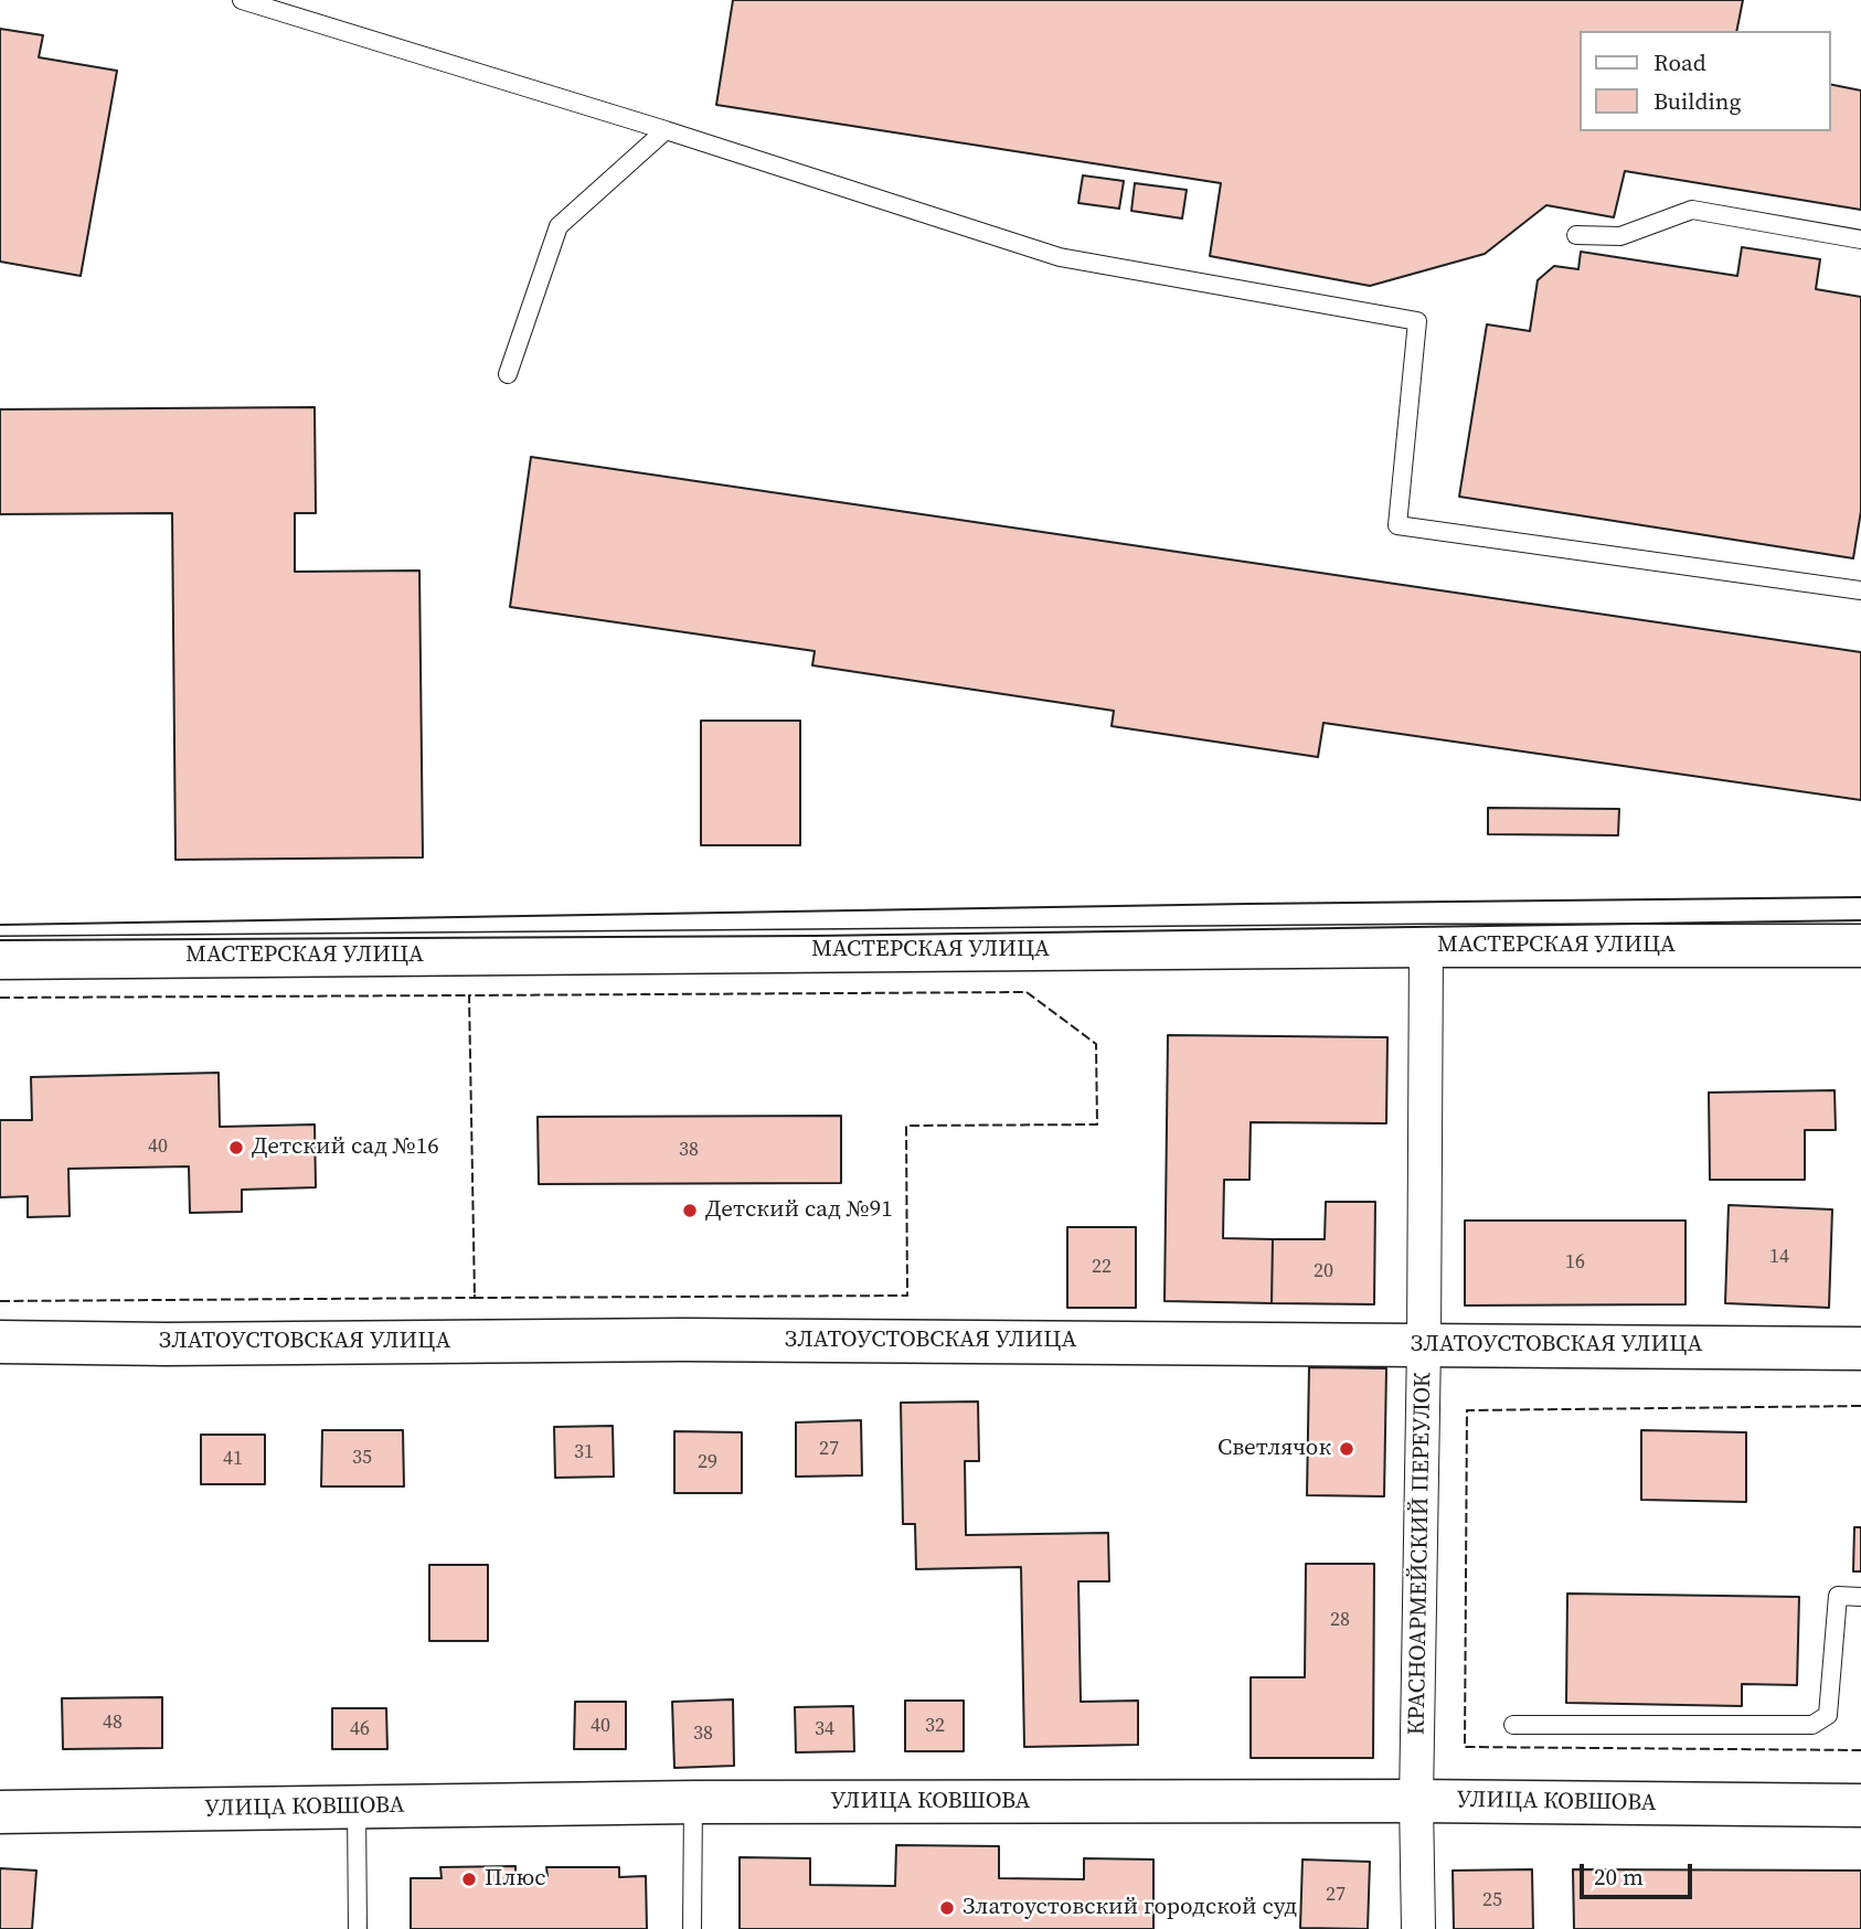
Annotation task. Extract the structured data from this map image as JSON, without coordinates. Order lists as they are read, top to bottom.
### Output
{
  "streets": {
    "main road": ["МАСТЕРСКАЯ УЛИЦА", "ЗЛАТОУСТОВСКАЯ УЛИЦА", "УЛИЦА КОВШОВА"],
    "street": ["КРАСНОАРМЕЙСКИЙ ПЕРЕУЛОК"]
  },
  "crossings": [
    ["МАСТЕРСКАЯ УЛИЦА", "КРАСНОАРМЕЙСКИЙ ПЕРЕУЛОК"],
    ["ЗЛАТОУСТОВСКАЯ УЛИЦА", "КРАСНОАРМЕЙСКИЙ ПЕРЕУЛОК"],
    ["КРАСНОАРМЕЙСКИЙ ПЕРЕУЛОК", "УЛИЦА КОВШОВА"]
  ],
  "places": [
    "Детский сад №16",
    "Детский сад №91",
    "Светлячок",
    "Плюс",
    "Златоустовский городской суд"
  ],
  "house_numbers": [
    "40",
    "38",
    "14",
    "16",
    "22",
    "20",
    "27",
    "31",
    "35",
    "41",
    "29",
    "28",
    "48",
    "40",
    "32",
    "46",
    "34",
    "38",
    "27",
    "25"
  ],
  "legend": ["Road", "Building"],
  "scale_bar": "20 m"
}
